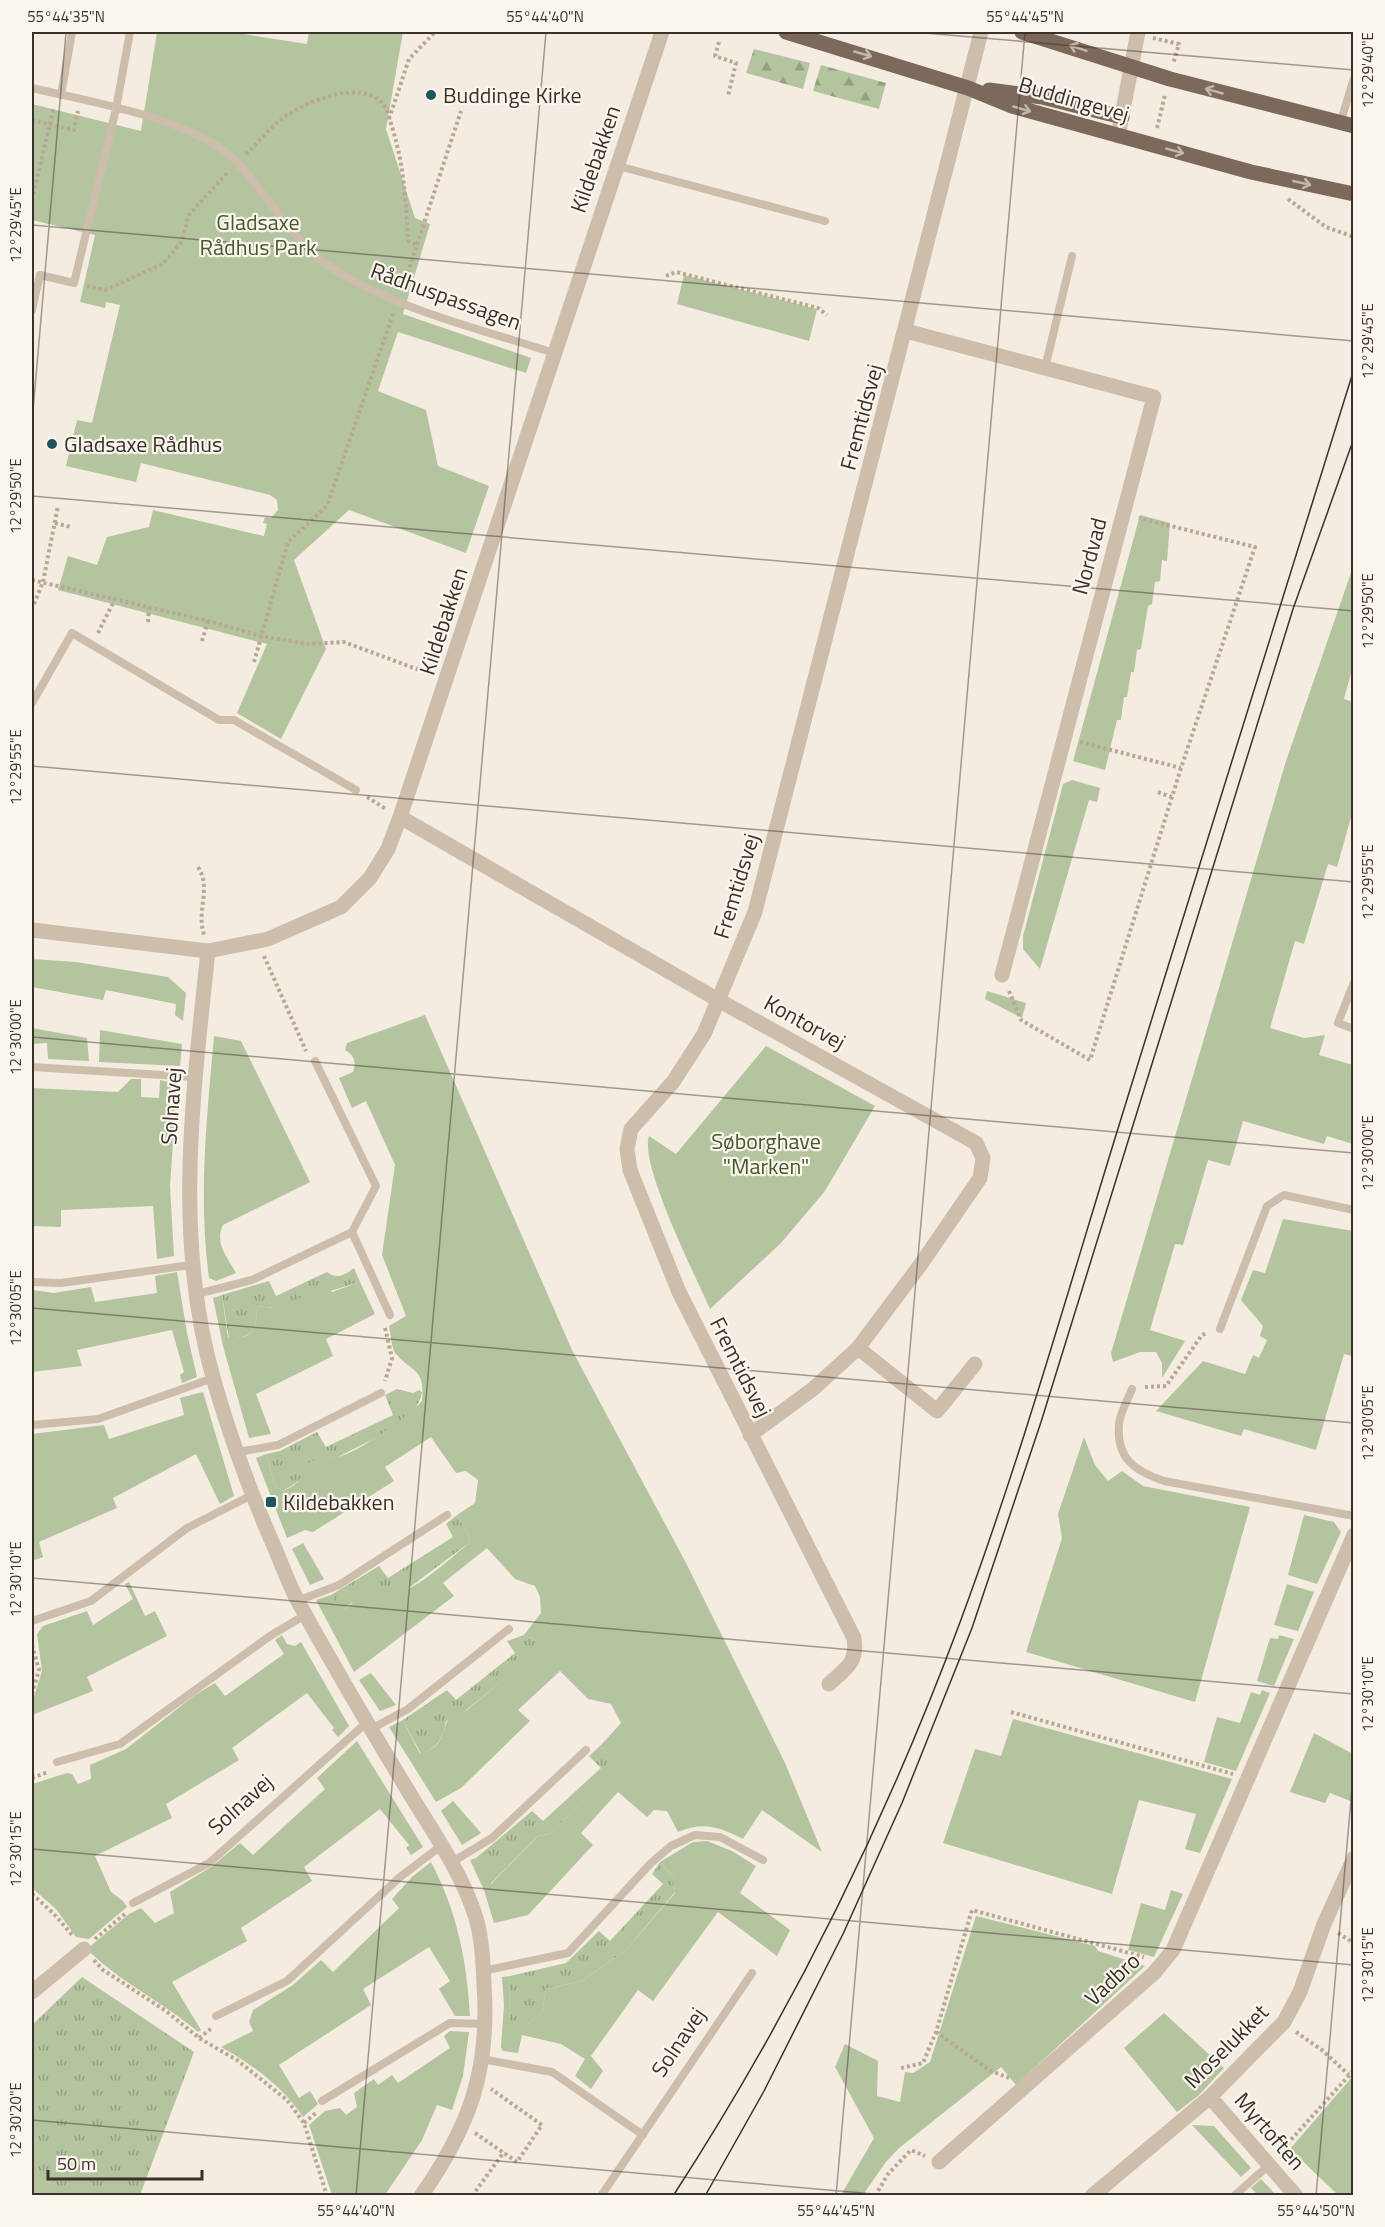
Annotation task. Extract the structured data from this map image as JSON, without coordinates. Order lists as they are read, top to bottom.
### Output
{
  "streets": {
    "main road": ["Buddingevej"],
    "street": [
      "Kildebakken",
      "Fremtidsvej",
      "Nordvad",
      "Kontorvej",
      "Solnavej",
      "Vadbro",
      "Moselukket",
      "Myrtoften"
    ],
    "lane": ["Rådhuspassagen"]
  },
  "crossings": [
    ["Buddingevej", "Fremtidsvej"],
    ["Kildebakken", "Rådhuspassagen"],
    ["Kildebakken", "Kontorvej"],
    ["Kildebakken", "Solnavej"],
    ["Fremtidsvej", "Nordvad"],
    ["Fremtidsvej", "Kontorvej"],
    ["Moselukket", "Myrtoften"]
  ],
  "parks": ["Gladsaxe Rådhus Park", "Søborghave \"Marken\""],
  "places": {
    "other": ["Buddinge Kirke", "Gladsaxe Rådhus"],
    "transit": ["Kildebakken"]
  },
  "scale_bar": "50 m",
  "coordinates": [
    "55°44'35\"N",
    "55°44'40\"N",
    "55°44'45\"N",
    "12°29'40\"E",
    "12°29'45\"E",
    "12°29'50\"E",
    "12°29'55\"E",
    "12°30'00\"E",
    "12°30'05\"E",
    "12°30'10\"E",
    "12°30'15\"E",
    "12°30'20\"E",
    "55°44'50\"N"
  ]
}
